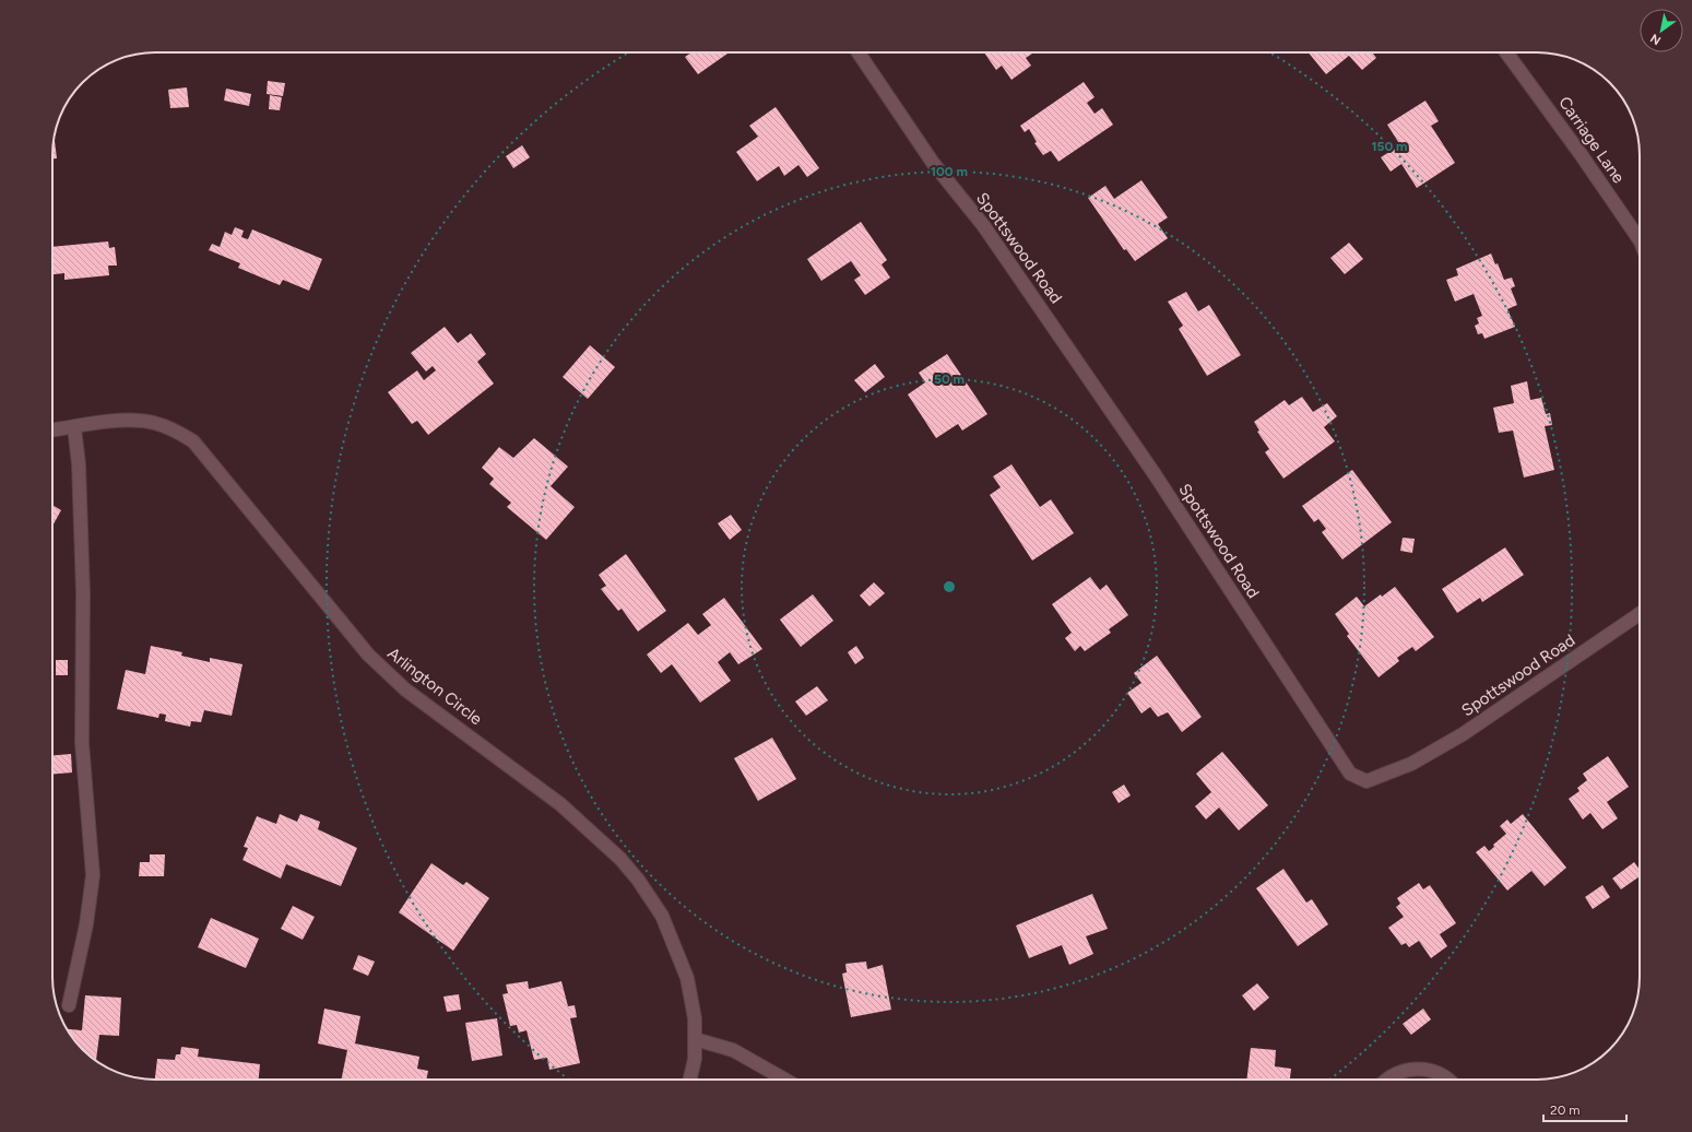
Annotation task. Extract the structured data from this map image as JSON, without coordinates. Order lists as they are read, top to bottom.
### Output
{
  "streets": {
    "street": ["Carriage Lane", "Spottswood Road", "Arlington Circle"]
  },
  "scale_bar": "20 m",
  "north": "bottom left",
  "rings": ["150 m", "100 m", "50 m"]
}
